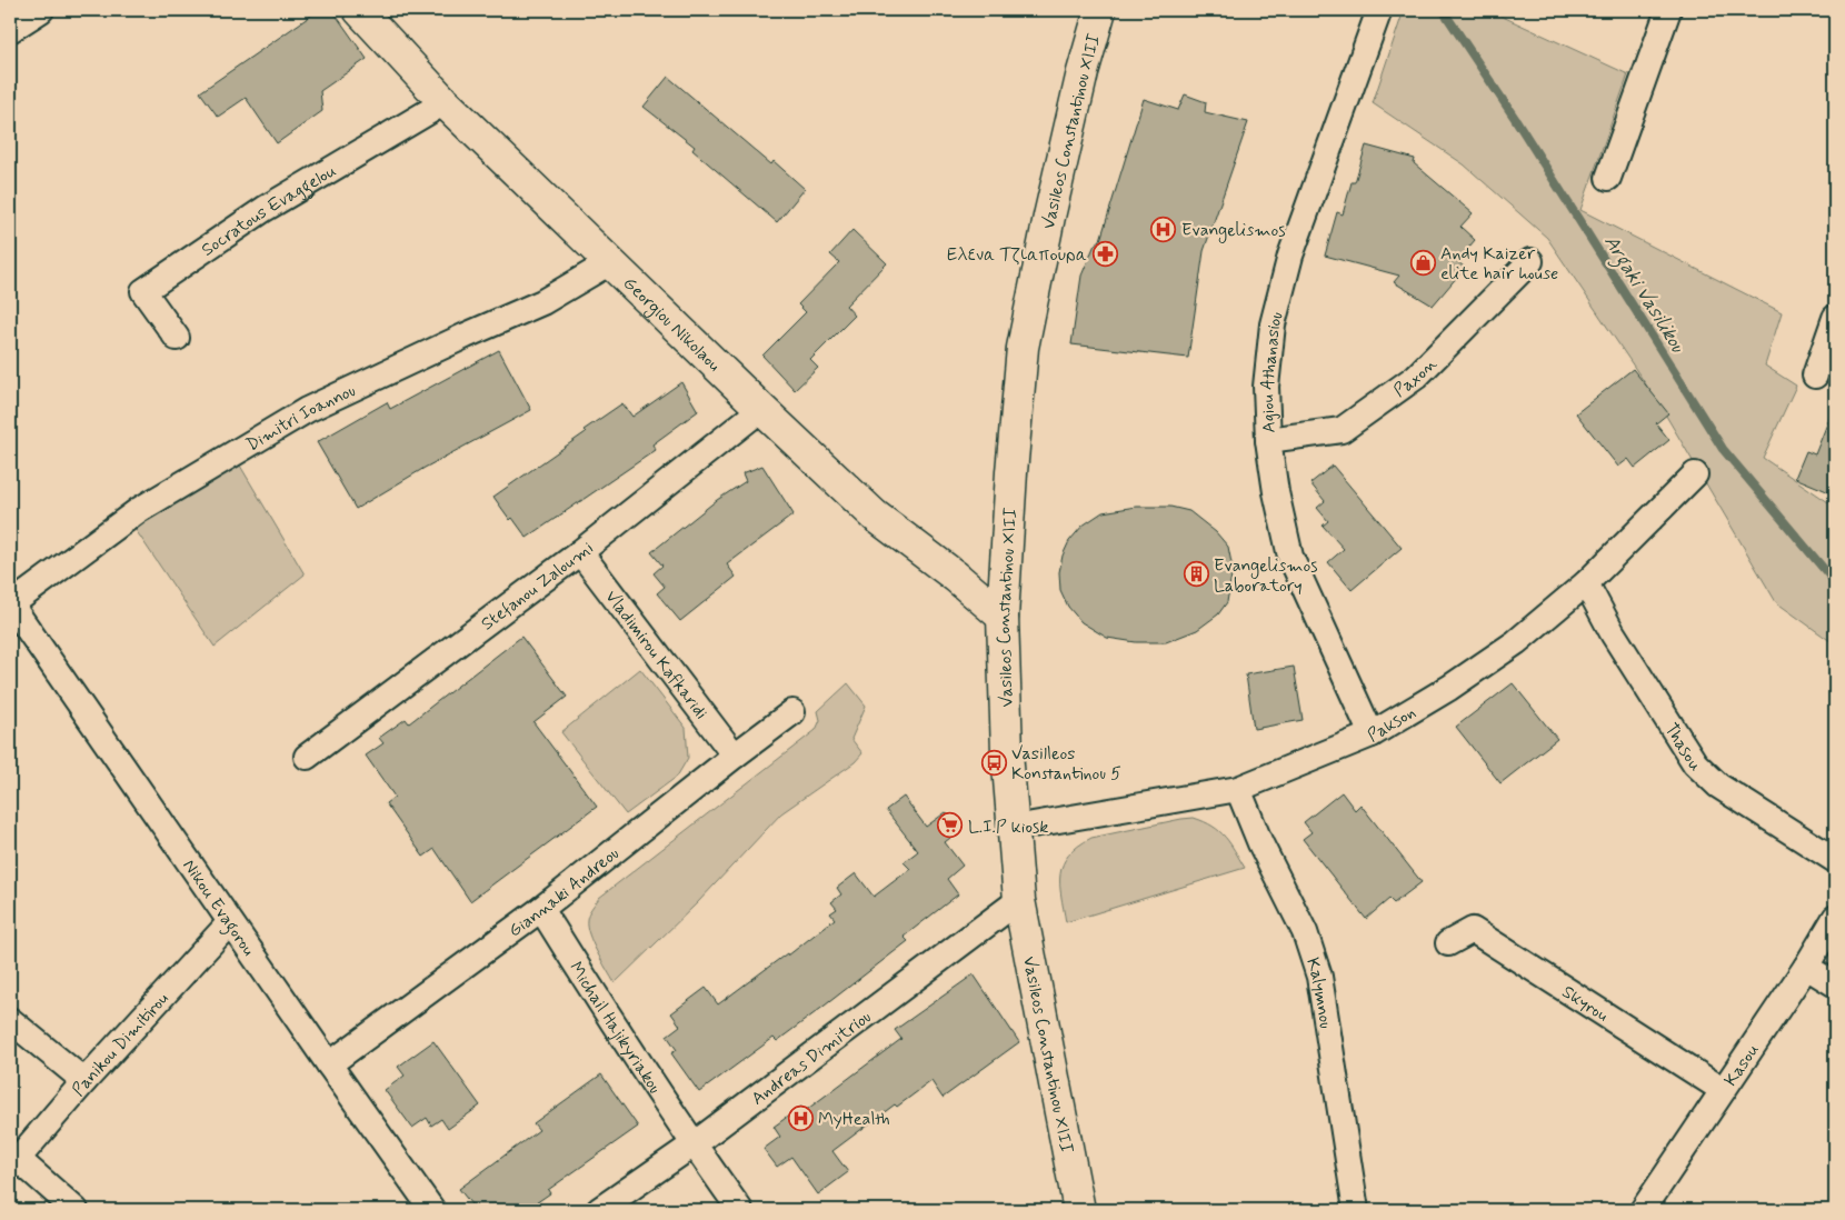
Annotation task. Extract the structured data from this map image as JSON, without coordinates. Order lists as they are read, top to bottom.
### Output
{
  "streets": {
    "street": [
      "Vasileos Constantinou XIII",
      "Socratous Evaggelou",
      "Georgiou Nikolaou",
      "Agiou Athanasiou",
      "Paxon",
      "Dimitri Ioannou",
      "Stefanou Zaloumi",
      "Vladimirou Kafkaridi",
      "Pakson",
      "Thasou",
      "Giannaki Andreou",
      "Nikou Evagorou",
      "Kalymnou",
      "Skyrou",
      "Michail Hajikyriakou",
      "Panikou Dimitirou",
      "Andreas Dimitriou",
      "Kasou"
    ]
  },
  "crossings": [
    ["Vasileos Constantinou XIII", "Georgiou Nikolaou"],
    ["Vasileos Constantinou XIII", "Pakson"],
    ["Vasileos Constantinou XIII", "Andreas Dimitriou"],
    ["Socratous Evaggelou", "Georgiou Nikolaou"],
    ["Georgiou Nikolaou", "Dimitri Ioannou"],
    ["Georgiou Nikolaou", "Stefanou Zaloumi"],
    ["Agiou Athanasiou", "Paxon"],
    ["Agiou Athanasiou", "Pakson"],
    ["Dimitri Ioannou", "Nikou Evagorou"],
    ["Stefanou Zaloumi", "Vladimirou Kafkaridi"],
    ["Vladimirou Kafkaridi", "Giannaki Andreou"],
    ["Pakson", "Thasou"],
    ["Pakson", "Kalymnou"],
    ["Giannaki Andreou", "Nikou Evagorou"],
    ["Giannaki Andreou", "Michail Hajikyriakou"],
    ["Nikou Evagorou", "Panikou Dimitirou"],
    ["Skyrou", "Kasou"],
    ["Michail Hajikyriakou", "Andreas Dimitriou"]
  ],
  "water": ["Argaki Vasilikou"],
  "places": {
    "hospital": ["Evangelismos", "MyHealth"],
    "pharmacy": ["Ελενα Τζιαπουρα"],
    "shop": ["Andy Kaizer elite hair house"],
    "building": ["Evangelismos Laboratory"],
    "bus stop": ["Vasilleos Konstantinou 5"],
    "supermarket": ["L.I.P kiosk"]
  }
}
